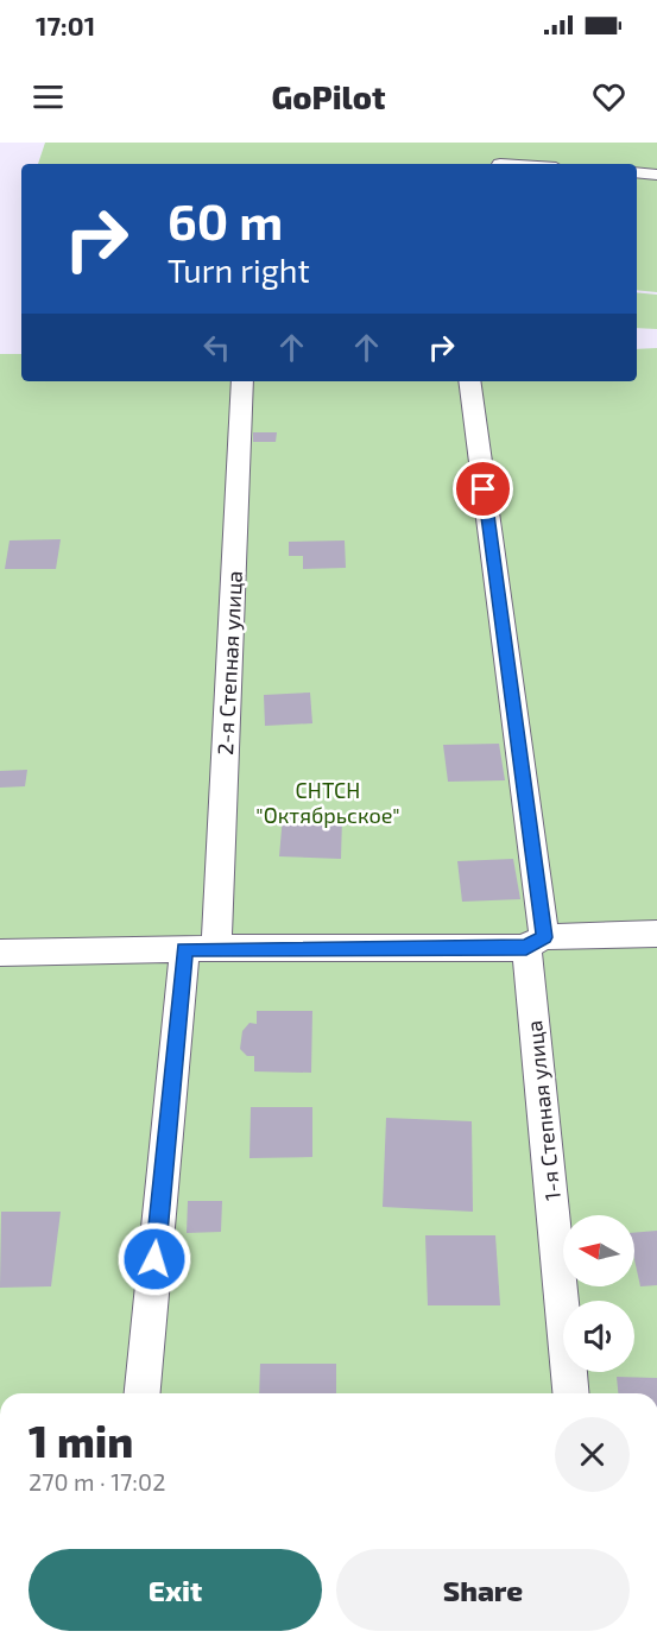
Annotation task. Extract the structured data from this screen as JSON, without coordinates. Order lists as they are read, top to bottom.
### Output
{
  "streets": {
    "street": ["2-я Степная улица", "1-я Степная улица"]
  },
  "parks": ["СНТСН \"Октябрьское\""],
  "north": "left",
  "page": {
    "status": "17:01",
    "header": "GoPilot",
    "turn": ["60 m", "Turn right"],
    "heading": ["1 min", "270 m · 17:02"],
    "buttons": ["Exit", "Share"]
  }
}
